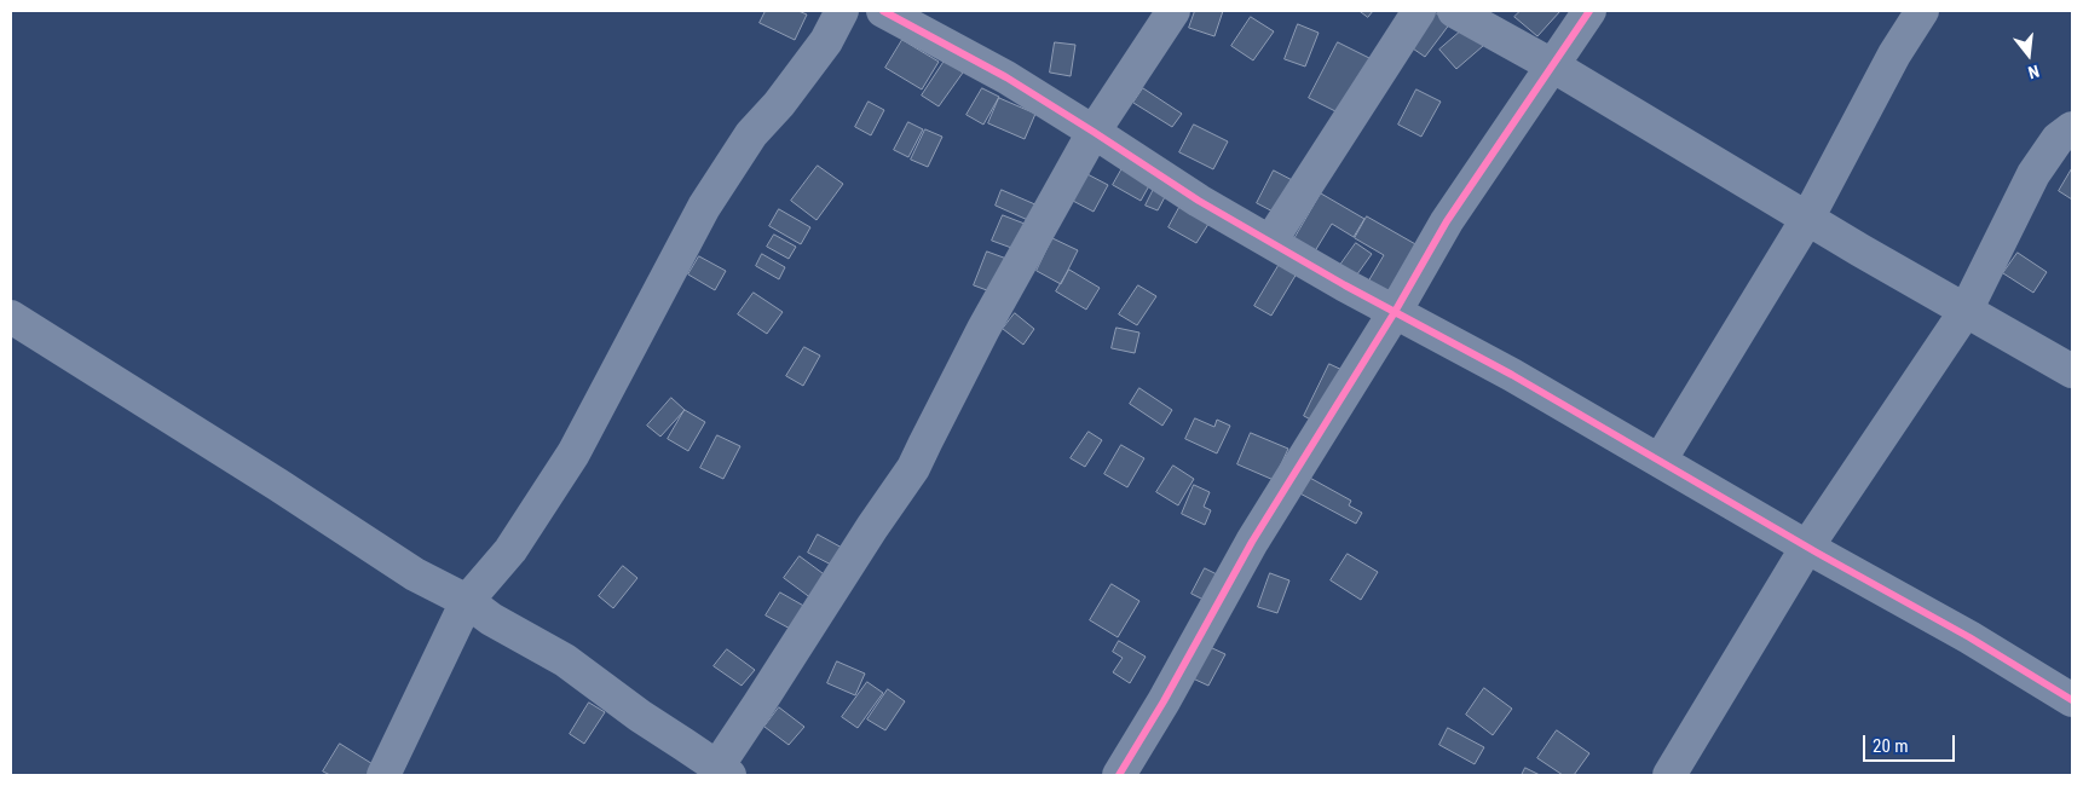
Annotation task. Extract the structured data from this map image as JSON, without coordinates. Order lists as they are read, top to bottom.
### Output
{
  "scale_bar": "20 m",
  "north": "bottom"
}
